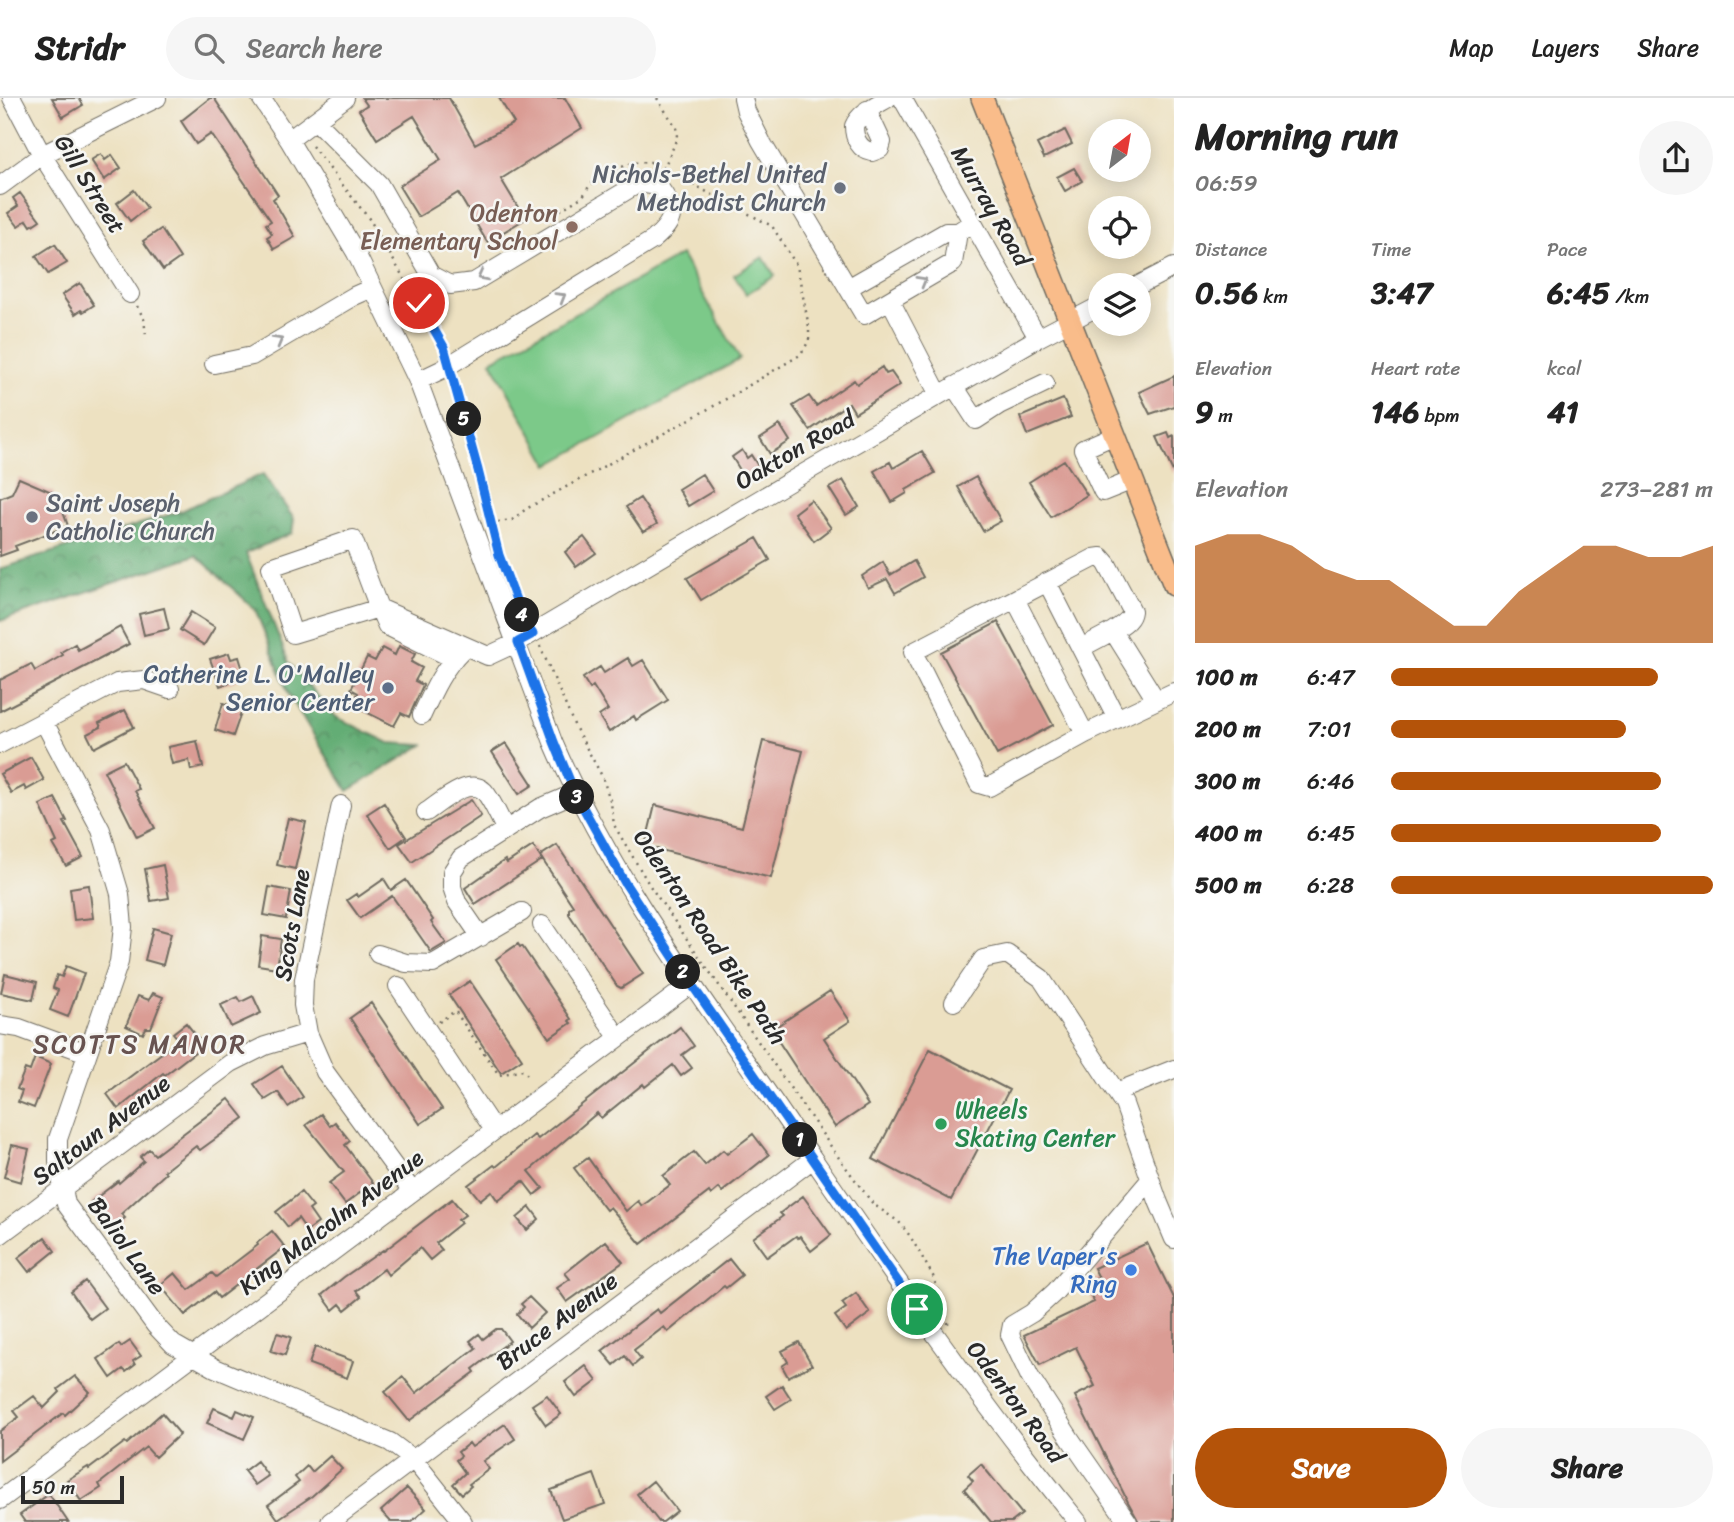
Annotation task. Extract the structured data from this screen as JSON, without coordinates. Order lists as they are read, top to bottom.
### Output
{
  "streets": {
    "street": [
      "Gill Street",
      "Murray Road",
      "Oakton Road",
      "Scots Lane",
      "Saltoun Avenue",
      "King Malcolm Avenue",
      "Baliol Lane",
      "Bruce Avenue",
      "Odenton Road"
    ],
    "path": ["Odenton Road Bike Path"]
  },
  "crossings": [
    ["Murray Road", "Oakton Road"],
    ["Oakton Road", "Odenton Road Bike Path"],
    ["Oakton Road", "Odenton Road"],
    ["Scots Lane", "Saltoun Avenue"],
    ["Scots Lane", "King Malcolm Avenue"],
    ["Odenton Road Bike Path", "Odenton Road"],
    ["Saltoun Avenue", "Baliol Lane"],
    ["King Malcolm Avenue", "Baliol Lane"],
    ["King Malcolm Avenue", "Odenton Road"],
    ["Baliol Lane", "Bruce Avenue"],
    ["Bruce Avenue", "Odenton Road"]
  ],
  "districts": ["SCOTTS MANOR"],
  "places": [
    "Nichols-Bethel United Methodist Church",
    "Odenton Elementary School",
    "Saint Joseph Catholic Church",
    "Catherine L. O'Malley Senior Center",
    "Wheels Skating Center",
    "The Vaper's Ring"
  ],
  "scale_bar": "50 m",
  "north": "top right",
  "page": {
    "header": "Stridr",
    "search": "Search here",
    "nav": ["Map", "Layers", "Share"],
    "heading": ["Morning run", "06:59"],
    "stats": [
      ["Distance", "0.56 km"],
      ["Time", "3:47"],
      ["Pace", "6:45 /km"],
      ["Elevation", "9 m"],
      ["Heart rate", "146 bpm"],
      ["kcal", "41"]
    ],
    "pins": [
      "5",
      "4",
      "3",
      "2",
      "1"
    ],
    "chart": ["Elevation", "273–281 m"],
    "list": [
      {
        "name": "100 m",
        "note": "6:47"
      },
      {
        "name": "200 m",
        "note": "7:01"
      },
      {
        "name": "300 m",
        "note": "6:46"
      },
      {
        "name": "400 m",
        "note": "6:45"
      },
      {
        "name": "500 m",
        "note": "6:28"
      }
    ],
    "buttons": ["Save", "Share"],
    "scale": "50 m"
  }
}
